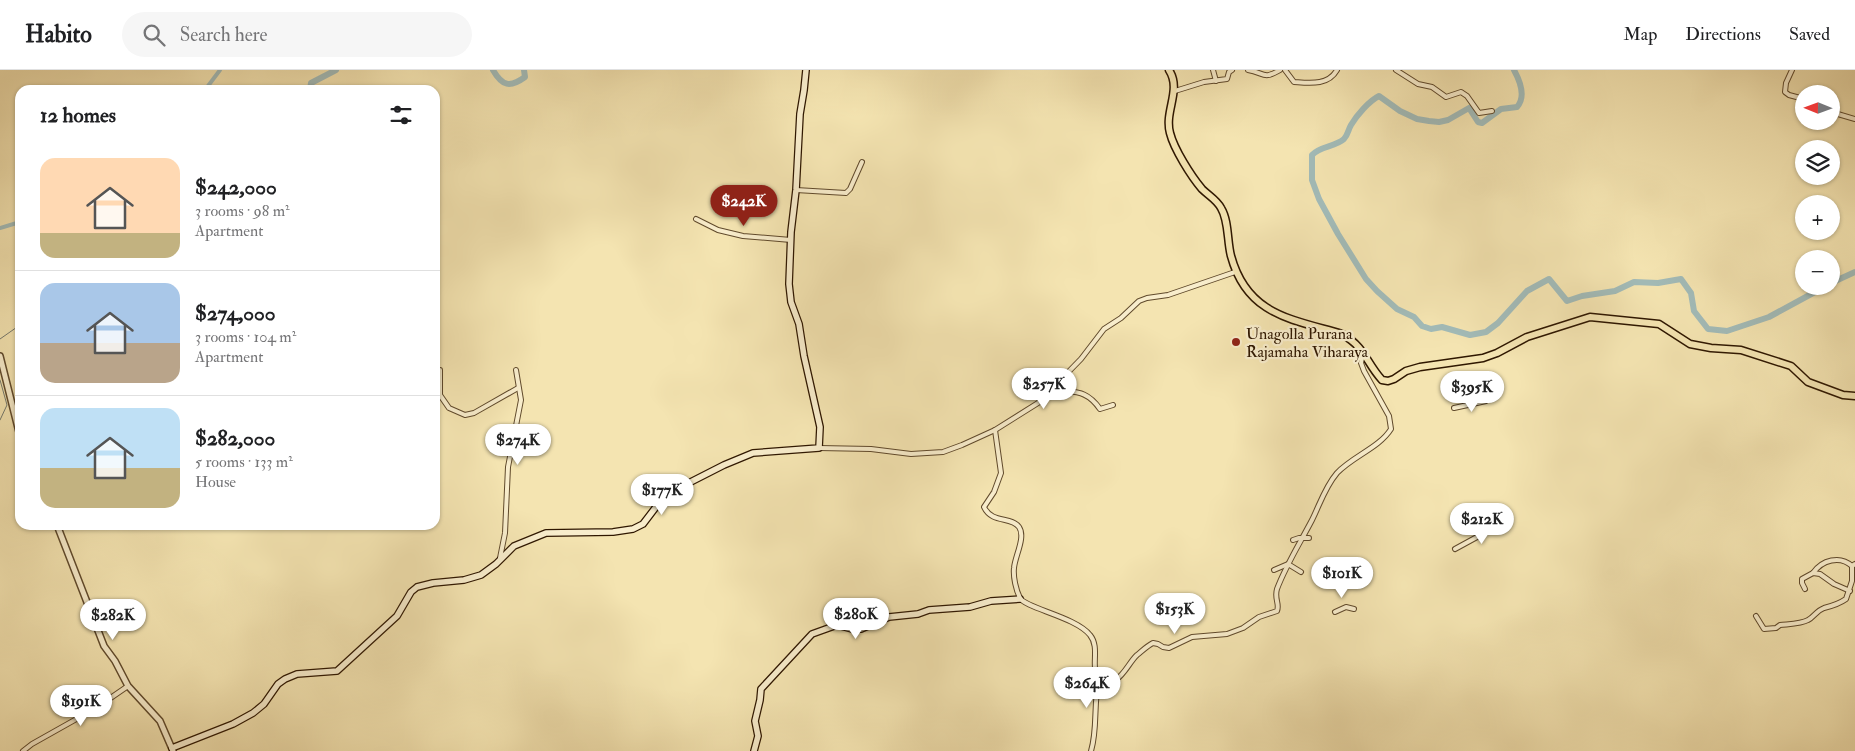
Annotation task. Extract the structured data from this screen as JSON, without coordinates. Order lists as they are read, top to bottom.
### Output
{
  "places": ["Unagolla Purana Rajamaha Viharaya"],
  "north": "left",
  "page": {
    "header": "Habito",
    "search": "Search here",
    "nav": ["Map", "Directions", "Saved"],
    "map_buttons": ["+", "−"],
    "heading": "12 homes",
    "list": [
      {
        "name": "$242,000",
        "note": "3 rooms · 98 m² · Apartment"
      },
      {
        "name": "$274,000",
        "note": "3 rooms · 104 m² · Apartment"
      },
      {
        "name": "$282,000",
        "note": "5 rooms · 133 m² · House"
      }
    ],
    "price": [
      "$242K",
      "$257K",
      "$395K",
      "$274K",
      "$177K",
      "$212K",
      "$101K",
      "$153K",
      "$280K",
      "$282K",
      "$264K",
      "$191K"
    ]
  }
}
